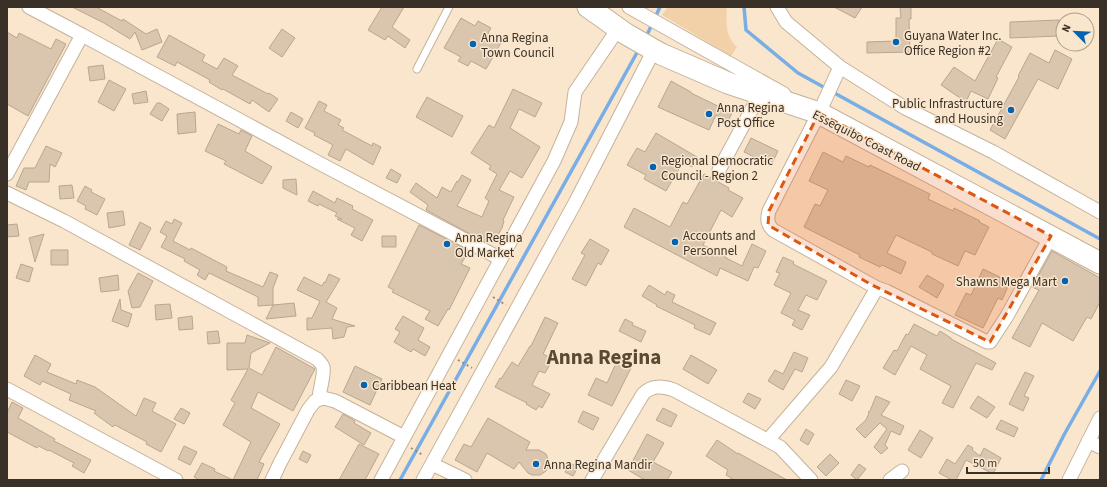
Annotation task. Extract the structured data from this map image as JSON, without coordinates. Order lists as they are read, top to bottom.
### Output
{
  "streets": {
    "main road": ["Essequibo Coast Road"]
  },
  "districts": ["Anna Regina"],
  "places": [
    "Guyana Water Inc. Office Region #2",
    "Anna Regina Town Council",
    "Public Infrastructure and Housing",
    "Anna Regina Post Office",
    "Regional Democratic Council - Region 2",
    "Accounts and Personnel",
    "Anna Regina Old Market",
    "Shawns Mega Mart",
    "Caribbean Heat",
    "Anna Regina Mandir"
  ],
  "scale_bar": "50 m",
  "north": "top left"
}
